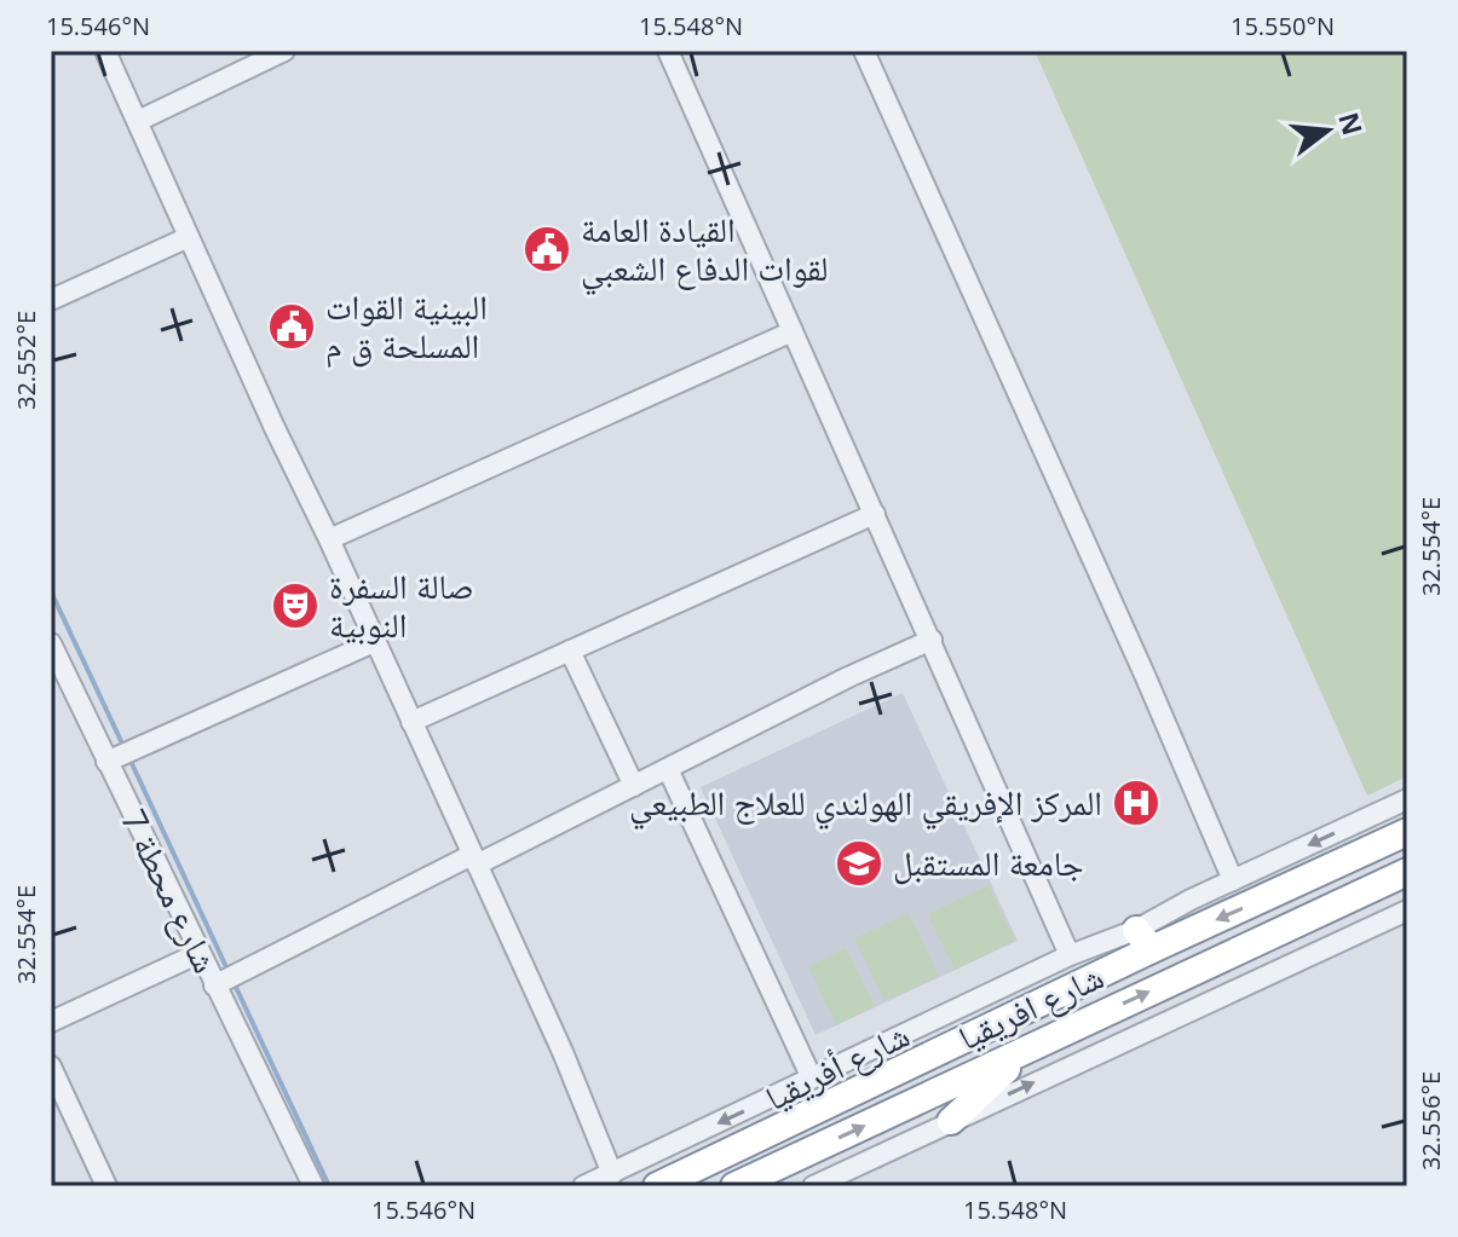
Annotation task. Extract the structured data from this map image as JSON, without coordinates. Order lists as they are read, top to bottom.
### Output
{
  "streets": {
    "highway": ["شارع افريقيا"],
    "street": ["شارع محطة 7", "شارع أفريقيا"]
  },
  "crossings": [
    ["شارع افريقيا", "شارع أفريقيا"]
  ],
  "places": {
    "public building": ["القيادة العامة لقوات الدفاع الشعبي", "البينية القوات المسلحة ق م"],
    "theatre": ["صالة السفرة النوبية"],
    "hospital": ["المركز الإفريقي الهولندي للعلاج الطبيعي"],
    "school or university": ["جامعة المستقبل"]
  },
  "north": "right",
  "coordinates": [
    "15.546°N",
    "15.548°N",
    "15.550°N",
    "32.552°E",
    "32.554°E",
    "32.556°E"
  ]
}
